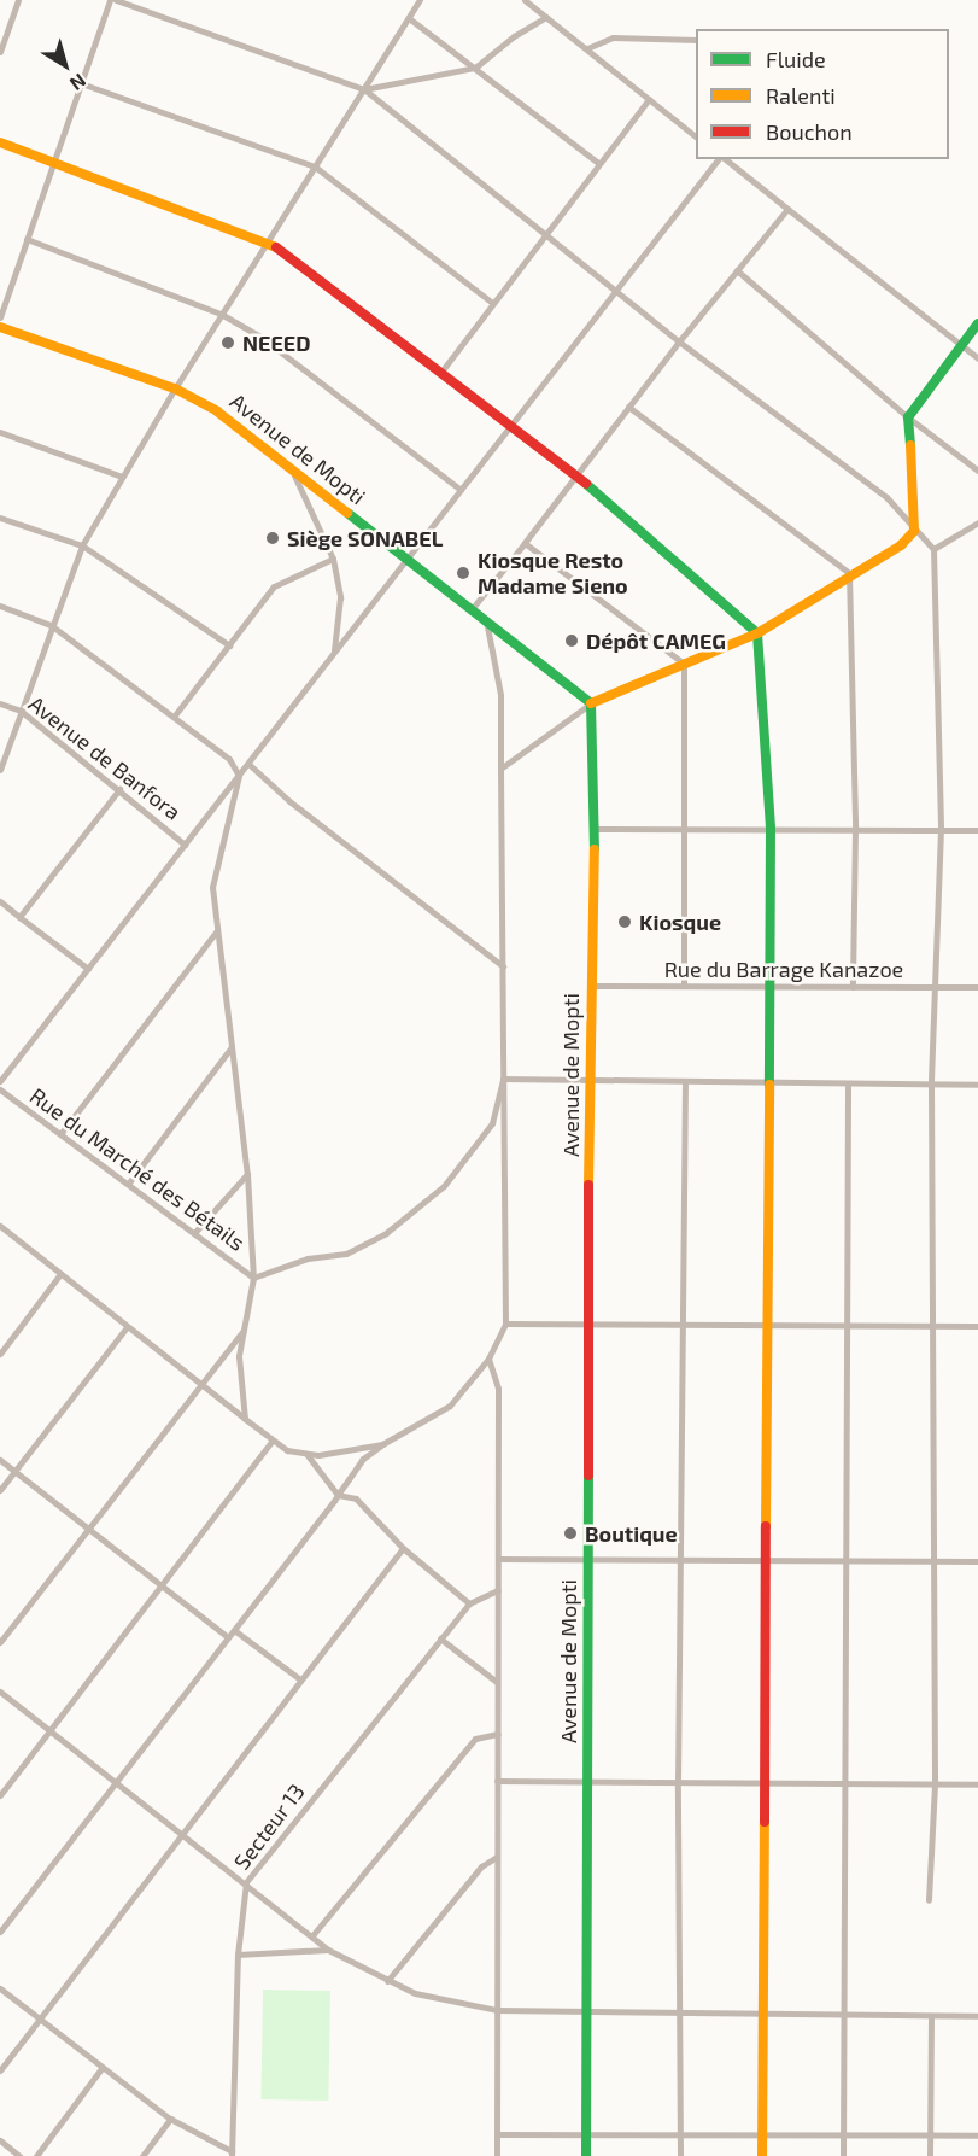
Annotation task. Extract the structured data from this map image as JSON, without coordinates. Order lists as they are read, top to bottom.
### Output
{
  "streets": {
    "street": [
      "Avenue de Mopti",
      "Avenue de Banfora",
      "Rue du Barrage Kanazoe",
      "Rue du Marché des Bétails",
      "Secteur 13"
    ]
  },
  "crossings": [
    ["Avenue de Mopti", "Rue du Barrage Kanazoe"]
  ],
  "places": [
    "NEEED",
    "Siège SONABEL",
    "Kiosque Resto Madame Sieno",
    "Dépôt CAMEG",
    "Kiosque",
    "Boutique"
  ],
  "legend": ["Fluide", "Ralenti", "Bouchon"],
  "north": "bottom right"
}
